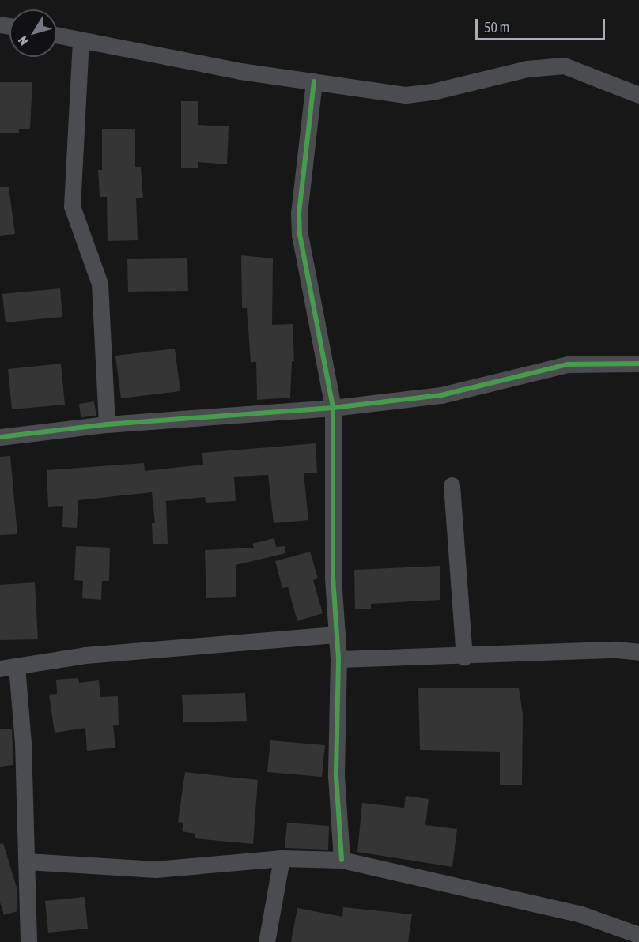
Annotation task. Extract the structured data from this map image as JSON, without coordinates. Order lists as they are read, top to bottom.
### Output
{
  "scale_bar": "50 m",
  "north": "bottom left"
}
